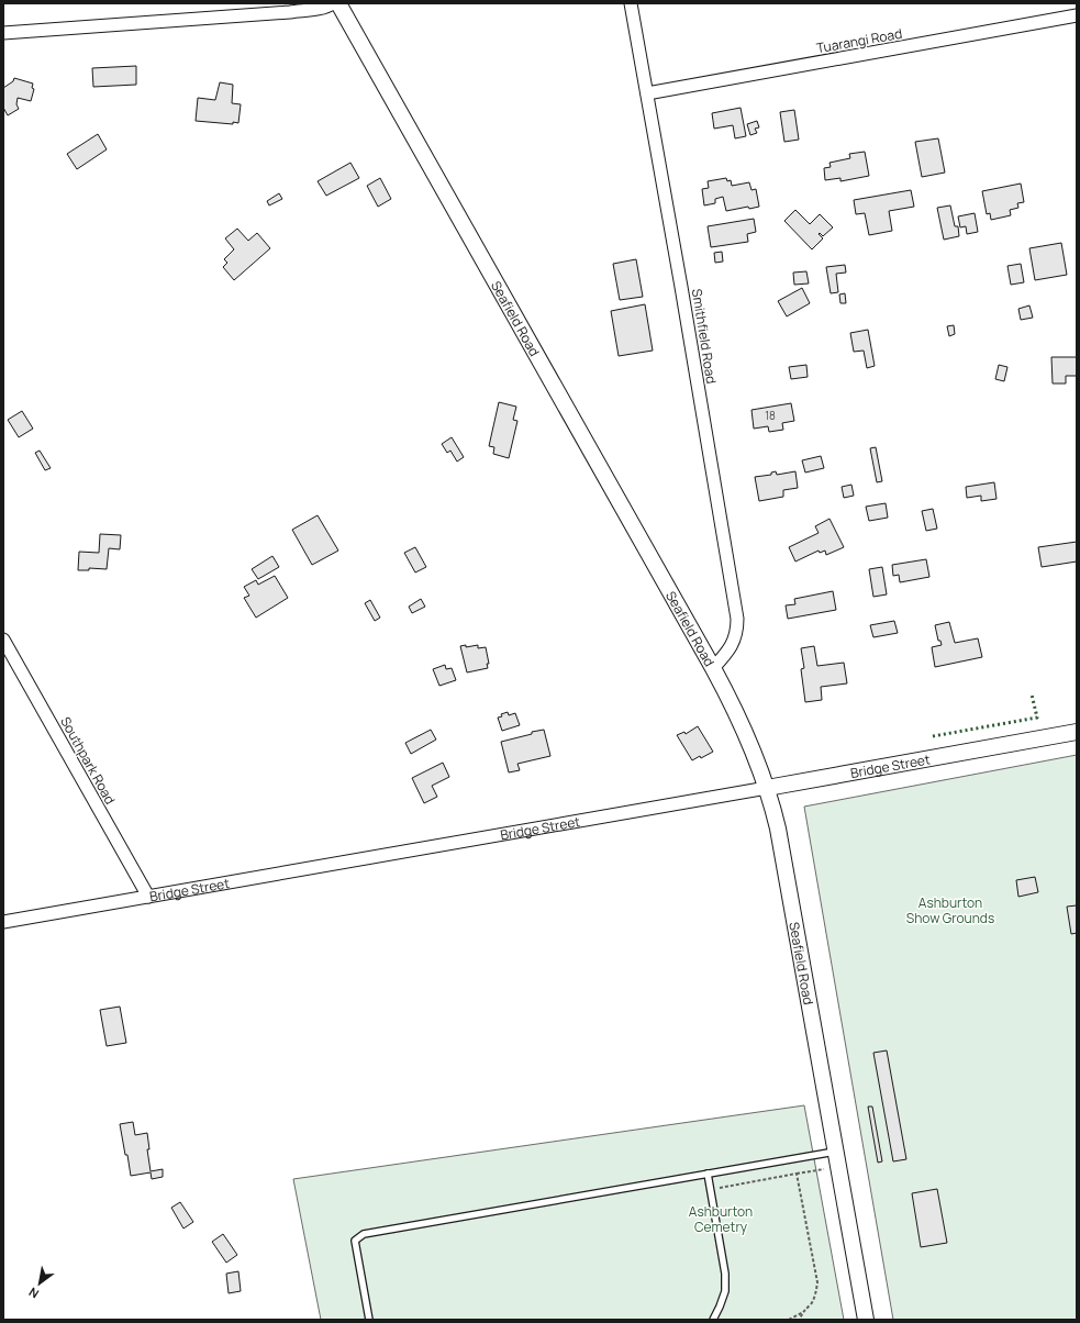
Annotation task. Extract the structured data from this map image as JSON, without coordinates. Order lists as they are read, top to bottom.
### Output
{
  "streets": {
    "street": [
      "Tuarangi Road",
      "Seafield Road",
      "Smithfield Road",
      "Southpark Road",
      "Bridge Street"
    ]
  },
  "crossings": [
    ["Tuarangi Road", "Smithfield Road"],
    ["Seafield Road", "Smithfield Road"],
    ["Seafield Road", "Bridge Street"],
    ["Southpark Road", "Bridge Street"]
  ],
  "parks": ["Ashburton Show Grounds", "Ashburton Cemetry"],
  "house_numbers": ["18"],
  "north": "bottom left"
}
